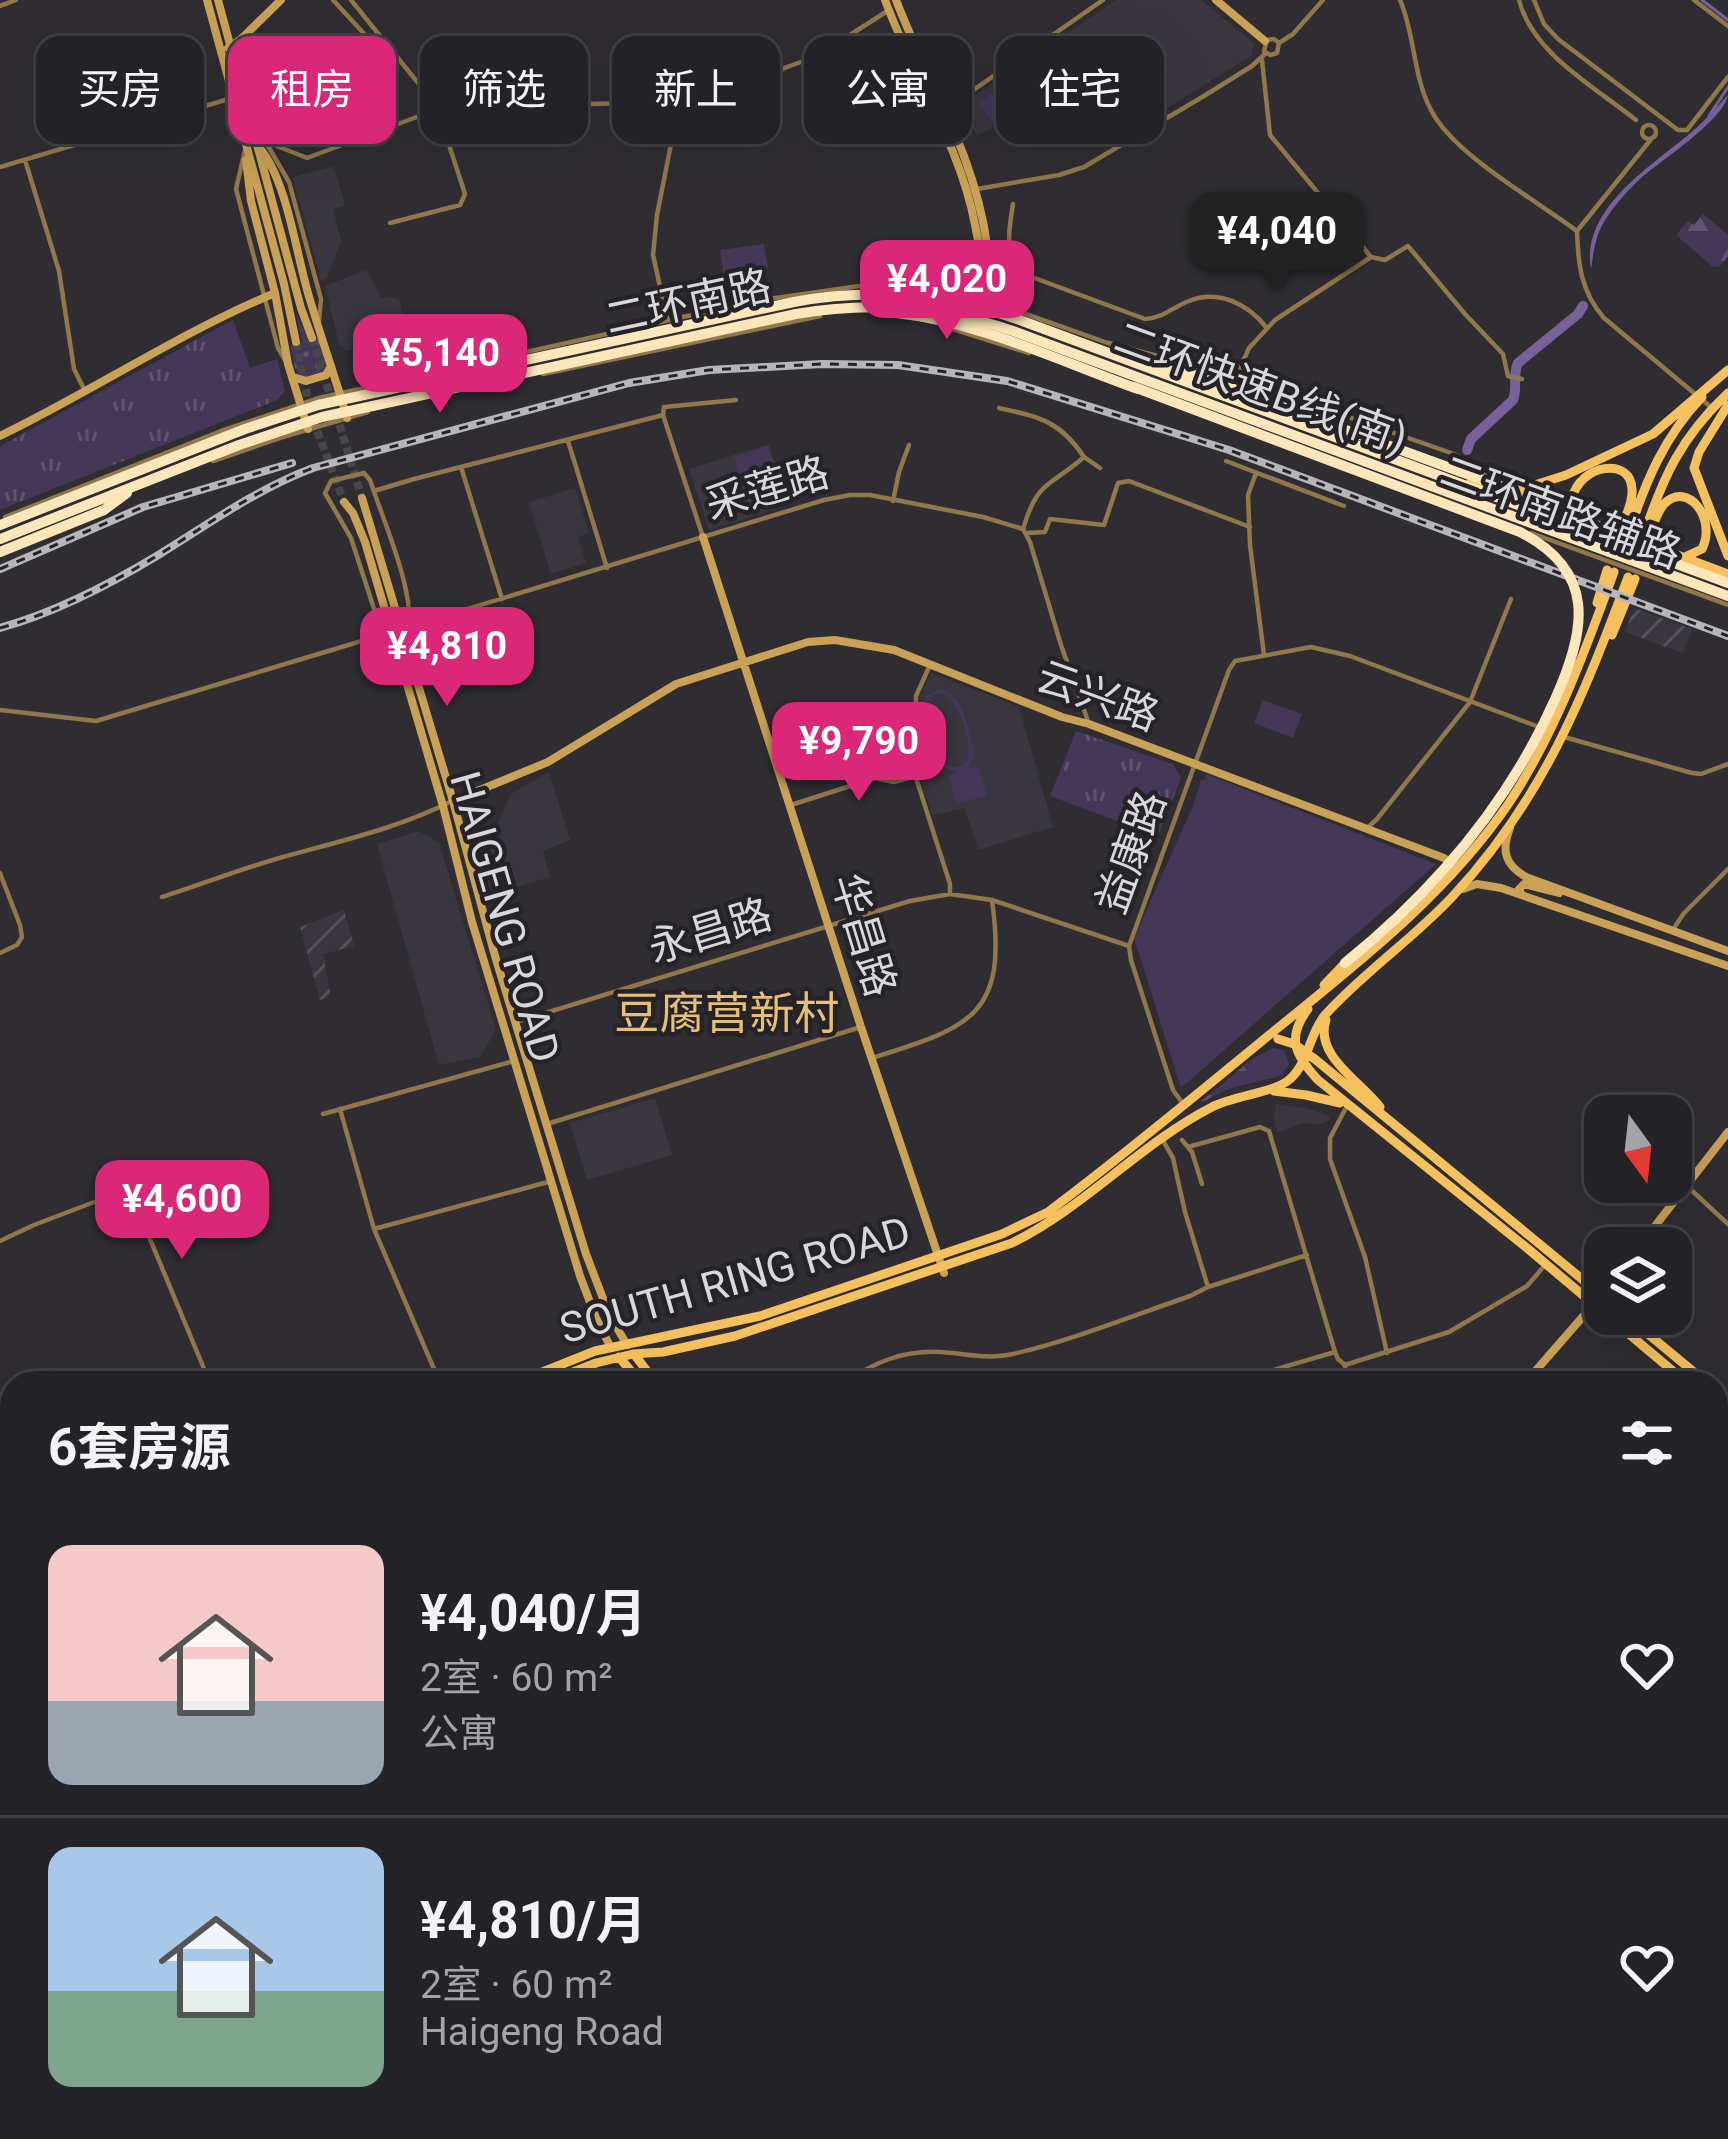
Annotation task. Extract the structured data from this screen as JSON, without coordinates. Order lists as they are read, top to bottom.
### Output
{
  "streets": {
    "highway": ["二环快速B线(南)"],
    "main road": [
      "二环南路",
      "云兴路",
      "HAIGENG ROAD",
      "华昌路",
      "SOUTH RING ROAD"
    ],
    "street": [
      "采莲路",
      "二环南路辅路",
      "益康路",
      "永昌路"
    ]
  },
  "crossings": [
    ["二环南路", "二环快速B线(南)"],
    ["二环南路", "二环南路辅路"],
    ["二环快速B线(南)", "二环南路辅路"],
    ["采莲路", "HAIGENG ROAD"],
    ["采莲路", "华昌路"],
    ["云兴路", "益康路"],
    ["云兴路", "HAIGENG ROAD"],
    ["云兴路", "华昌路"],
    ["益康路", "永昌路"],
    ["HAIGENG ROAD", "永昌路"],
    ["HAIGENG ROAD", "SOUTH RING ROAD"],
    ["永昌路", "华昌路"],
    ["华昌路", "SOUTH RING ROAD"]
  ],
  "districts": ["豆腐营新村"],
  "north": "bottom",
  "page": {
    "chip": [
      "买房",
      "租房",
      "筛选",
      "新上",
      "公寓",
      "住宅"
    ],
    "price": [
      "¥4,040",
      "¥4,020",
      "¥5,140",
      "¥4,810",
      "¥9,790",
      "¥4,600"
    ],
    "heading": "6套房源",
    "list": [
      {
        "name": "¥4,040/月",
        "note": "2室 · 60 m² · 公寓"
      },
      {
        "name": "¥4,810/月",
        "note": "2室 · 60 m² · Haigeng Road"
      }
    ]
  }
}
